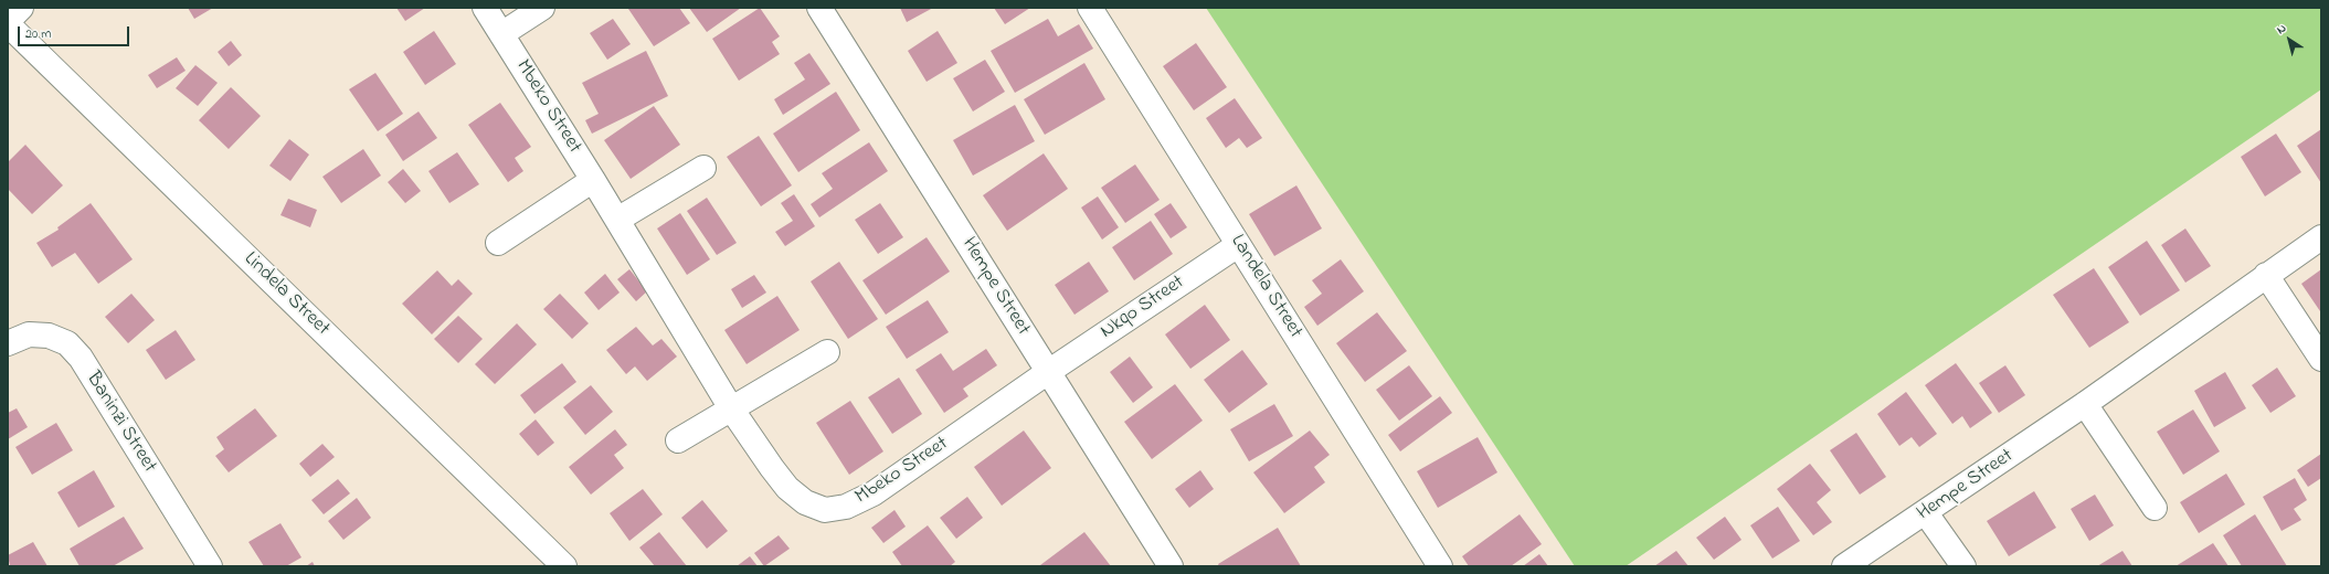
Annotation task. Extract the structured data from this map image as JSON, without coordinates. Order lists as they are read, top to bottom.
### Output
{
  "streets": {
    "street": [
      "Mbeko Street",
      "Hempe Street",
      "Landela Street",
      "Lindela Street",
      "Nkqo Street",
      "Baninzi Street"
    ]
  },
  "crossings": [
    ["Mbeko Street", "Hempe Street"],
    ["Mbeko Street", "Nkqo Street"],
    ["Hempe Street", "Nkqo Street"],
    ["Landela Street", "Nkqo Street"]
  ],
  "scale_bar": "20 m",
  "north": "top left"
}
